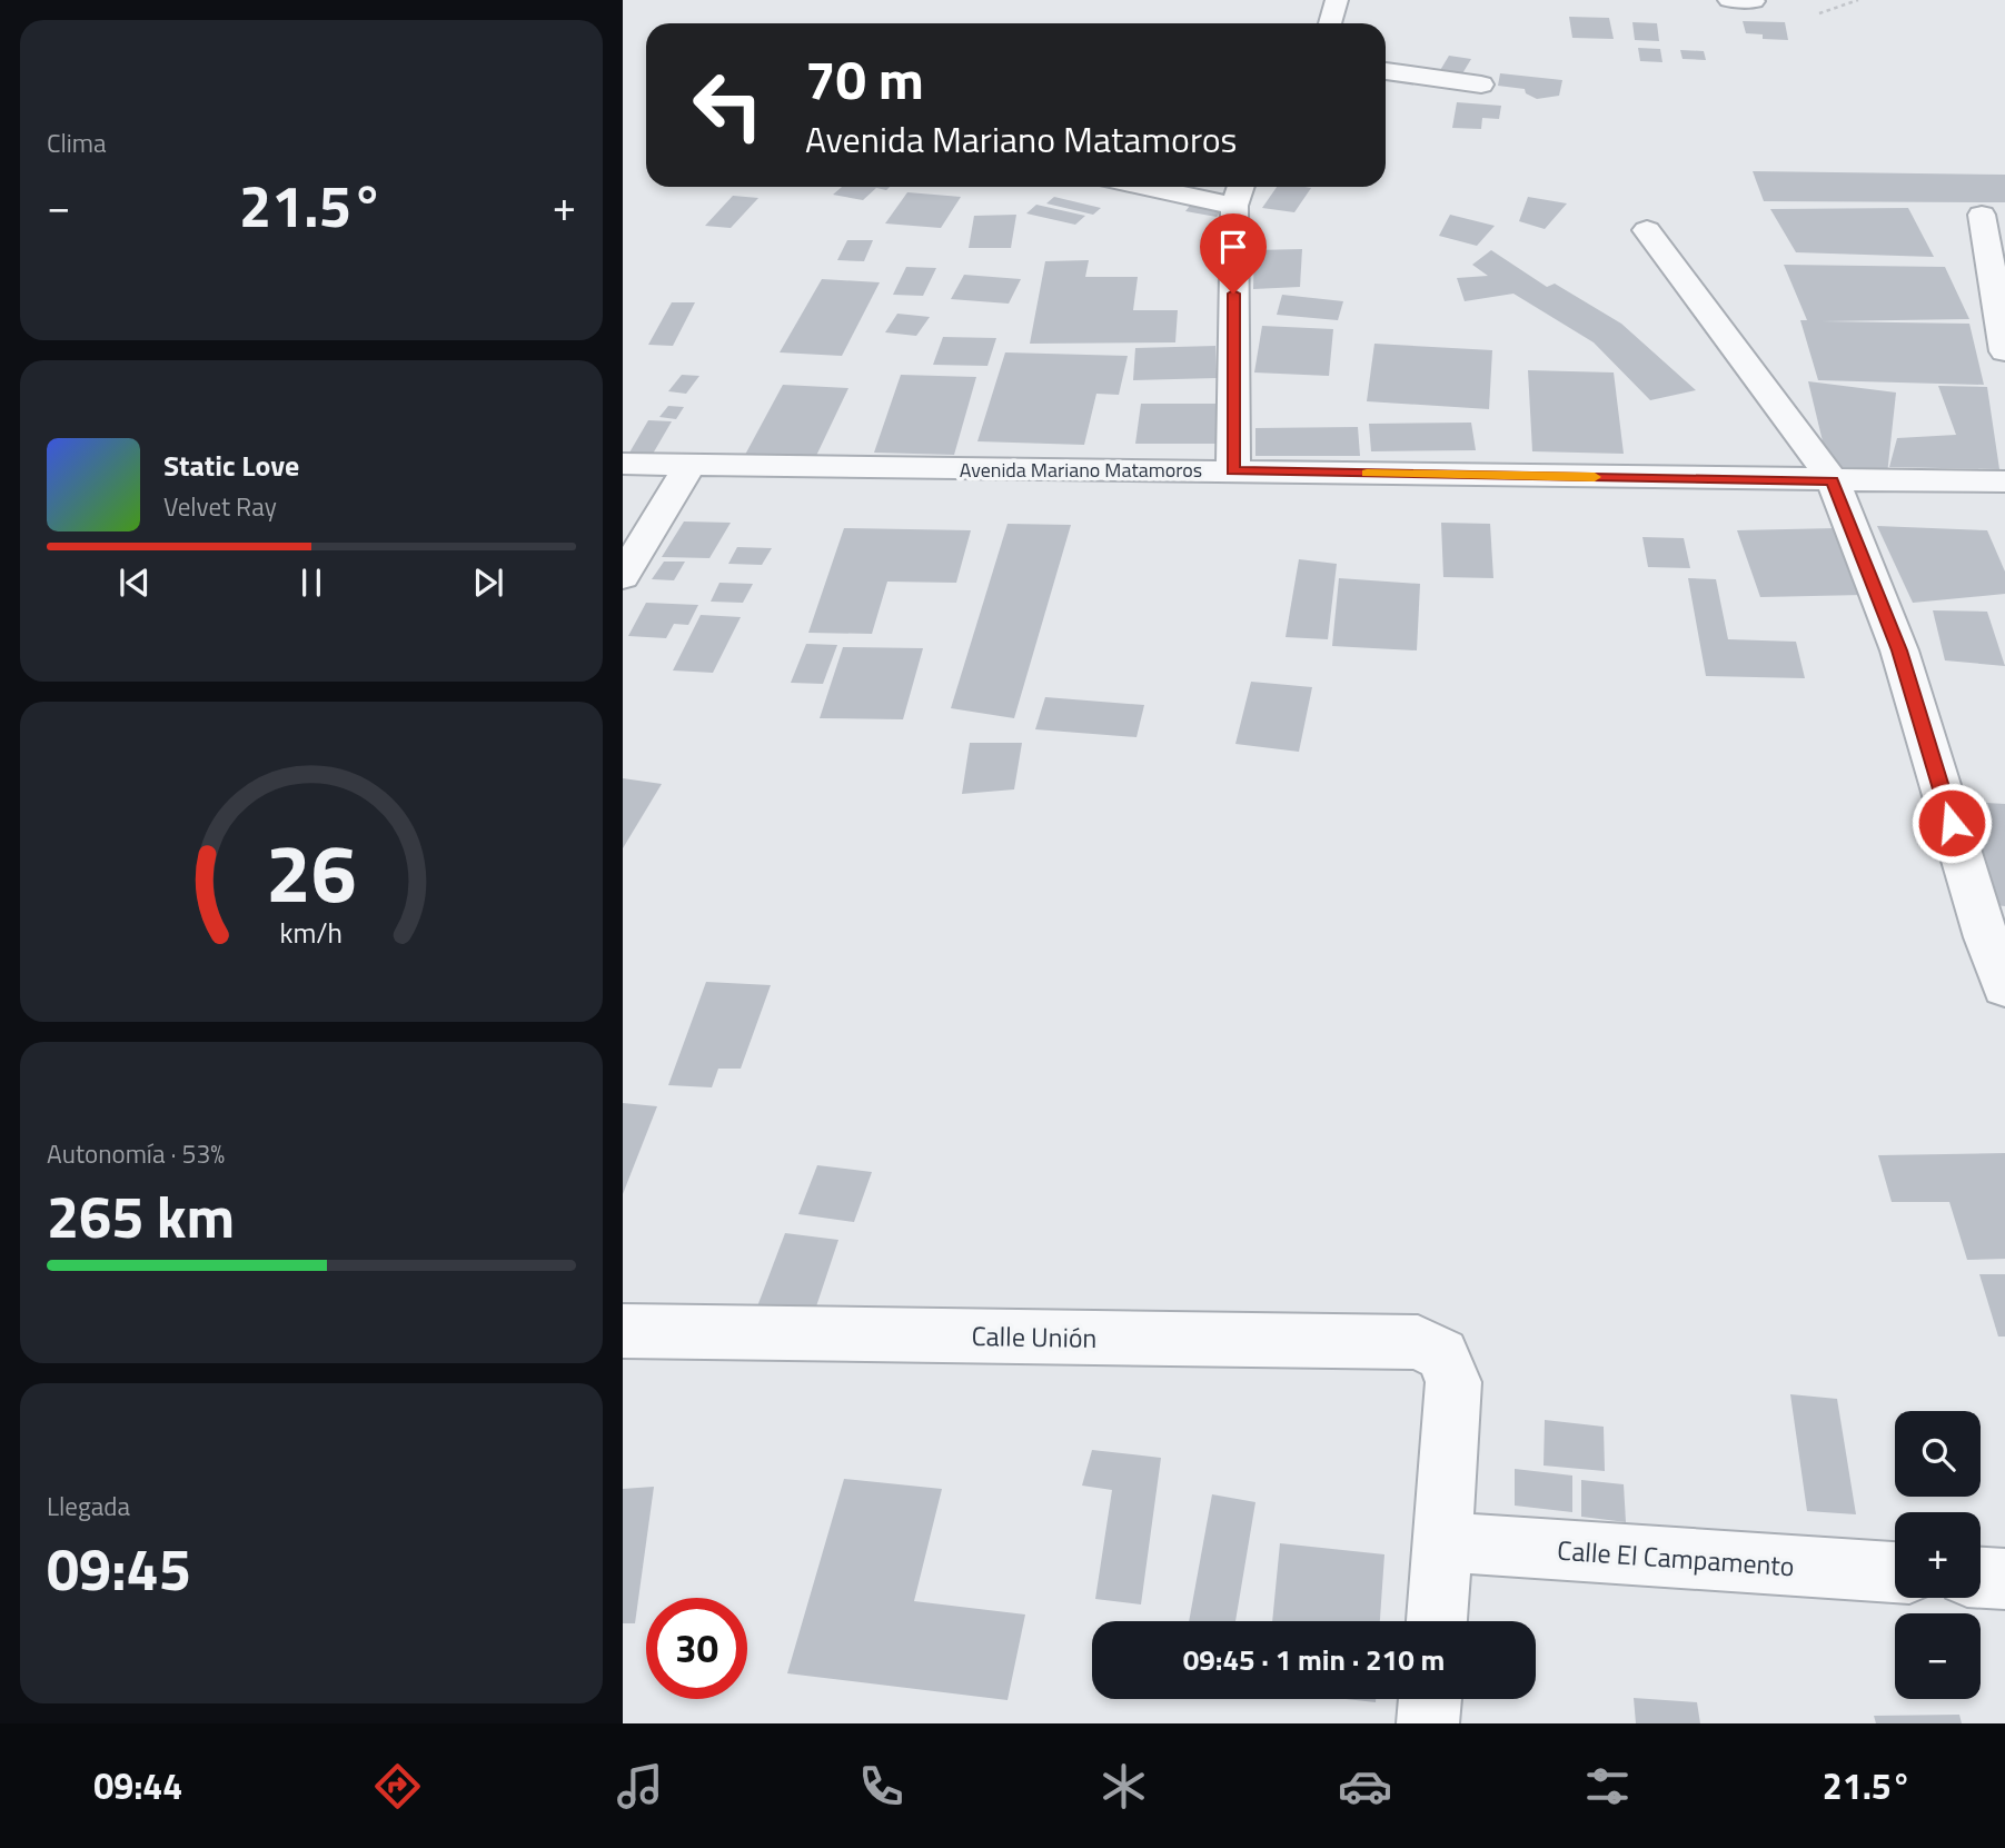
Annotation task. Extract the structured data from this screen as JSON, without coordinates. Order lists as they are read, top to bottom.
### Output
{
  "streets": {
    "street": ["Avenida Mariano Matamoros", "Calle Unión", "Calle El Campamento"]
  },
  "crossings": [
    ["Calle Unión", "Calle El Campamento"]
  ],
  "page": {
    "tile": [
      "Clima",
      ["Autonomía · 53%", "265 km"],
      ["Llegada", "09:45"]
    ],
    "turn": ["70 m", "Avenida Mariano Matamoros"],
    "heat": ["−", "21.5°", "+"],
    "song": ["Static Love", "Velvet Ray"],
    "map_buttons": ["+", "−"],
    "limit": "30",
    "trip": "09:45 · 1 min · 210 m",
    "tabs": ["09:44", "21.5°"],
    "gauge": ["26", "km/h"]
  }
}
